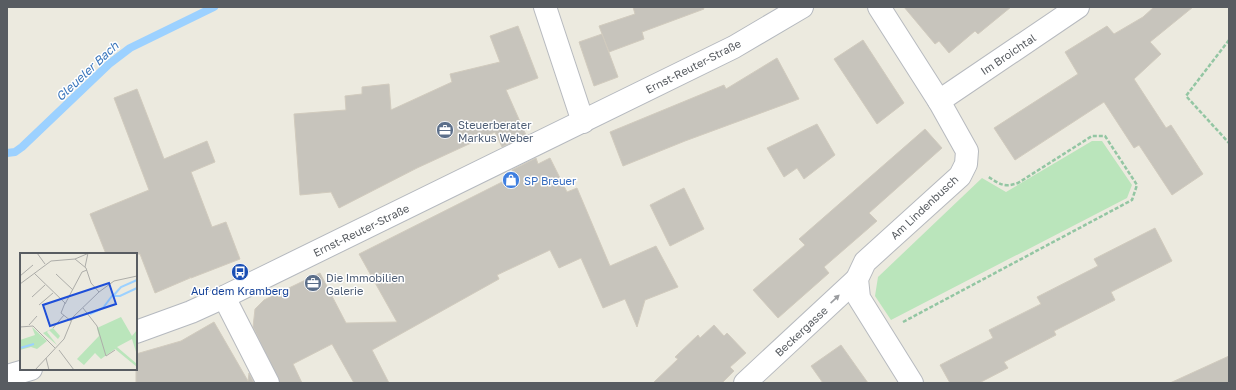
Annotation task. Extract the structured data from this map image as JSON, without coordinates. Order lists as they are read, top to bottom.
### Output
{
  "streets": {
    "street": [
      "Im Broichtal",
      "Ernst-Reuter-Straße",
      "Am Lindenbusch",
      "Beckergasse"
    ]
  },
  "crossings": [
    ["Am Lindenbusch", "Beckergasse"]
  ],
  "one_way": ["Beckergasse"],
  "water": ["Gleueler Bach"],
  "places": {
    "office": ["Steuerberater Markus Weber", "Die Immobilien Galerie"],
    "shop": ["SP Breuer"],
    "bus stop": ["Auf dem Kramberg"]
  }
}
